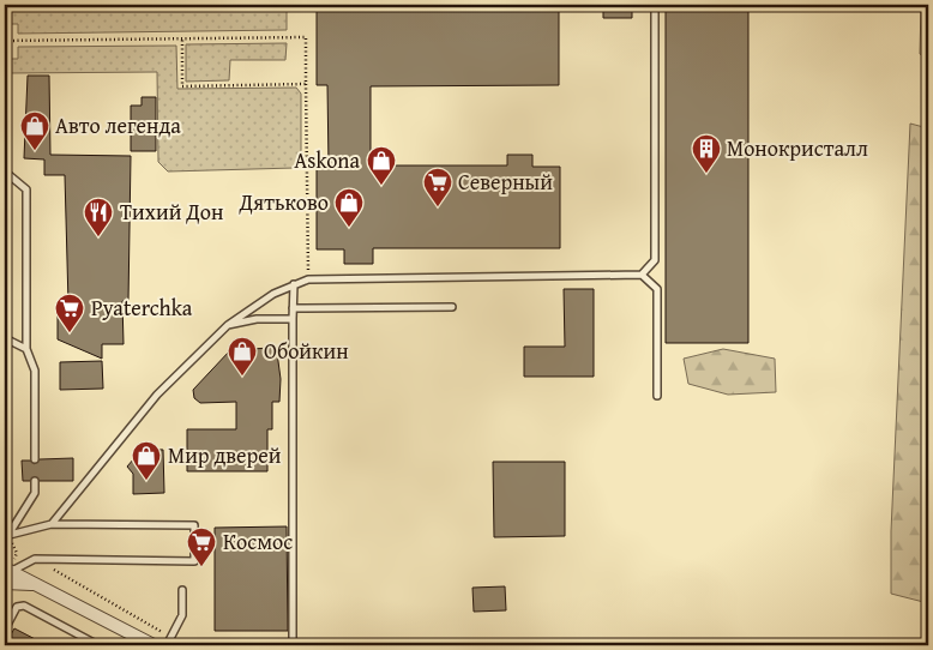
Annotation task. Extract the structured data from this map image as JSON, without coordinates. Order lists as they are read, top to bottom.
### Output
{
  "places": {
    "shop": [
      "Авто легенда",
      "Askona",
      "Дятьково",
      "Обойкин",
      "Мир дверей"
    ],
    "building": ["Монокристалл"],
    "supermarket": ["Северный", "Pyaterchka", "Космос"],
    "restaurant": ["Тихий Дон"]
  }
}
